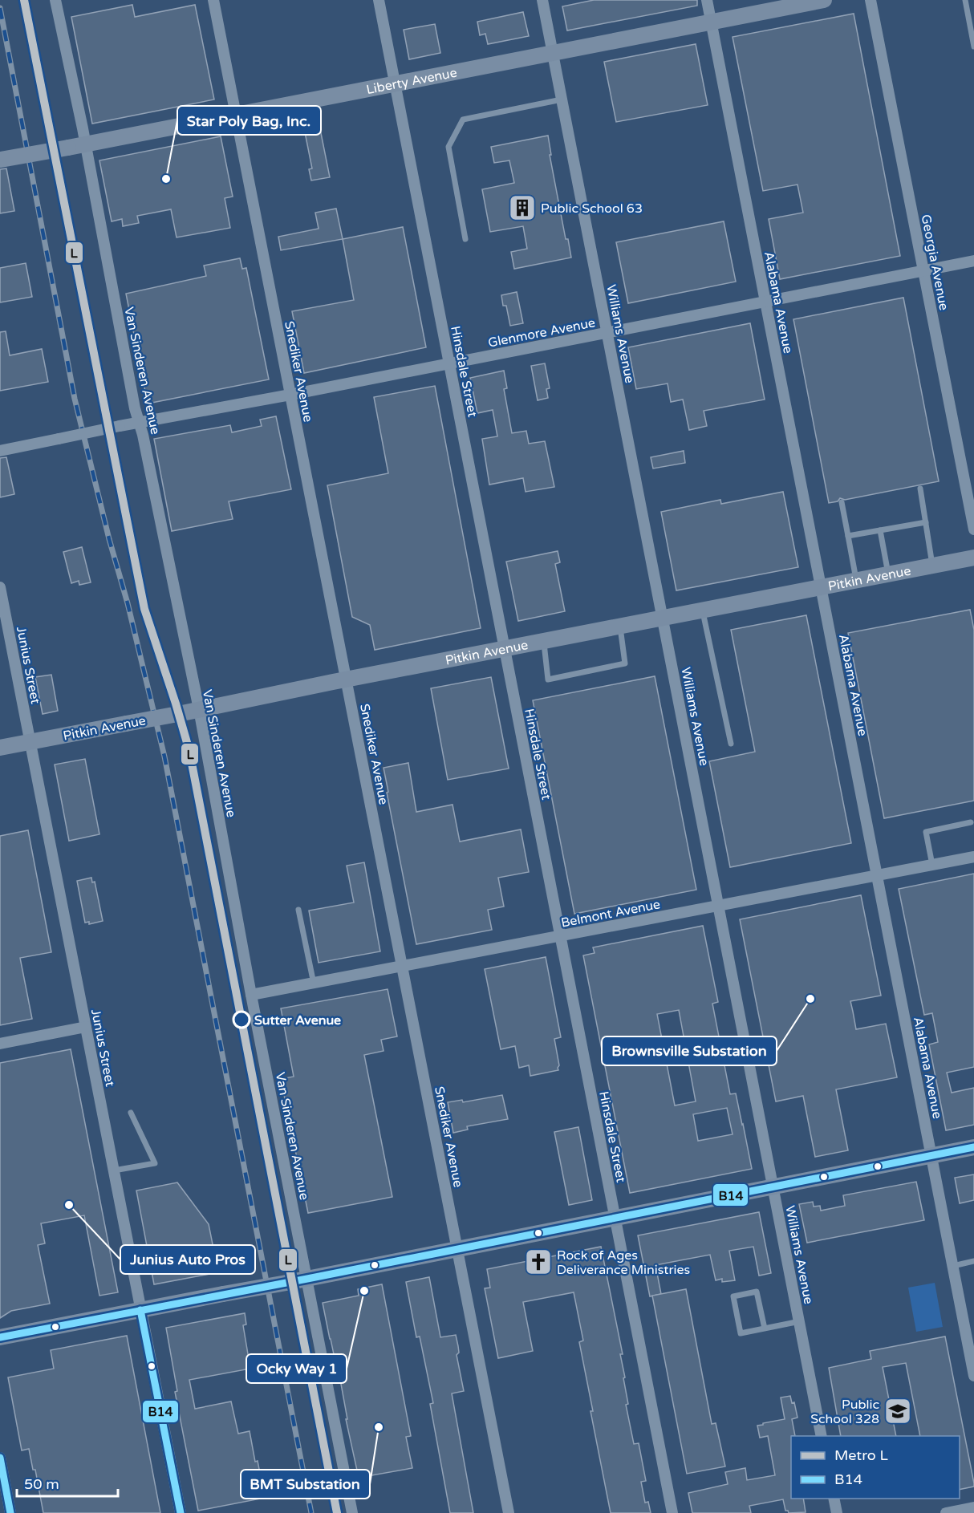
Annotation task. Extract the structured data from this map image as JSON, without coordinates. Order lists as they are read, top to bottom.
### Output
{
  "streets": {
    "street": [
      "Liberty Avenue",
      "Georgia Avenue",
      "Alabama Avenue",
      "Glenmore Avenue",
      "Williams Avenue",
      "Van Sinderen Avenue",
      "Snediker Avenue",
      "Hinsdale Street",
      "Pitkin Avenue",
      "Junius Street",
      "Belmont Avenue"
    ]
  },
  "crossings": [
    ["Liberty Avenue", "Alabama Avenue"],
    ["Liberty Avenue", "Williams Avenue"],
    ["Liberty Avenue", "Van Sinderen Avenue"],
    ["Liberty Avenue", "Snediker Avenue"],
    ["Liberty Avenue", "Hinsdale Street"],
    ["Georgia Avenue", "Glenmore Avenue"],
    ["Alabama Avenue", "Glenmore Avenue"],
    ["Alabama Avenue", "Pitkin Avenue"],
    ["Alabama Avenue", "Belmont Avenue"],
    ["Glenmore Avenue", "Williams Avenue"],
    ["Glenmore Avenue", "Van Sinderen Avenue"],
    ["Glenmore Avenue", "Snediker Avenue"],
    ["Glenmore Avenue", "Hinsdale Street"],
    ["Williams Avenue", "Pitkin Avenue"],
    ["Williams Avenue", "Belmont Avenue"],
    ["Van Sinderen Avenue", "Pitkin Avenue"],
    ["Van Sinderen Avenue", "Belmont Avenue"],
    ["Snediker Avenue", "Pitkin Avenue"],
    ["Snediker Avenue", "Belmont Avenue"],
    ["Hinsdale Street", "Pitkin Avenue"],
    ["Hinsdale Street", "Belmont Avenue"],
    ["Pitkin Avenue", "Junius Street"]
  ],
  "places": {
    "other": [
      "Star Poly Bag, Inc.",
      "Brownsville Substation",
      "Sutter Avenue",
      "Junius Auto Pros",
      "Ocky Way 1",
      "BMT Substation"
    ],
    "building": ["Public School 63"],
    "church": ["Rock of Ages Deliverance Ministries"],
    "school or university": ["Public School 328"]
  },
  "lines": ["metro line L", "transit line B14"],
  "legend": ["Metro L", "B14"],
  "scale_bar": "50 m"
}
